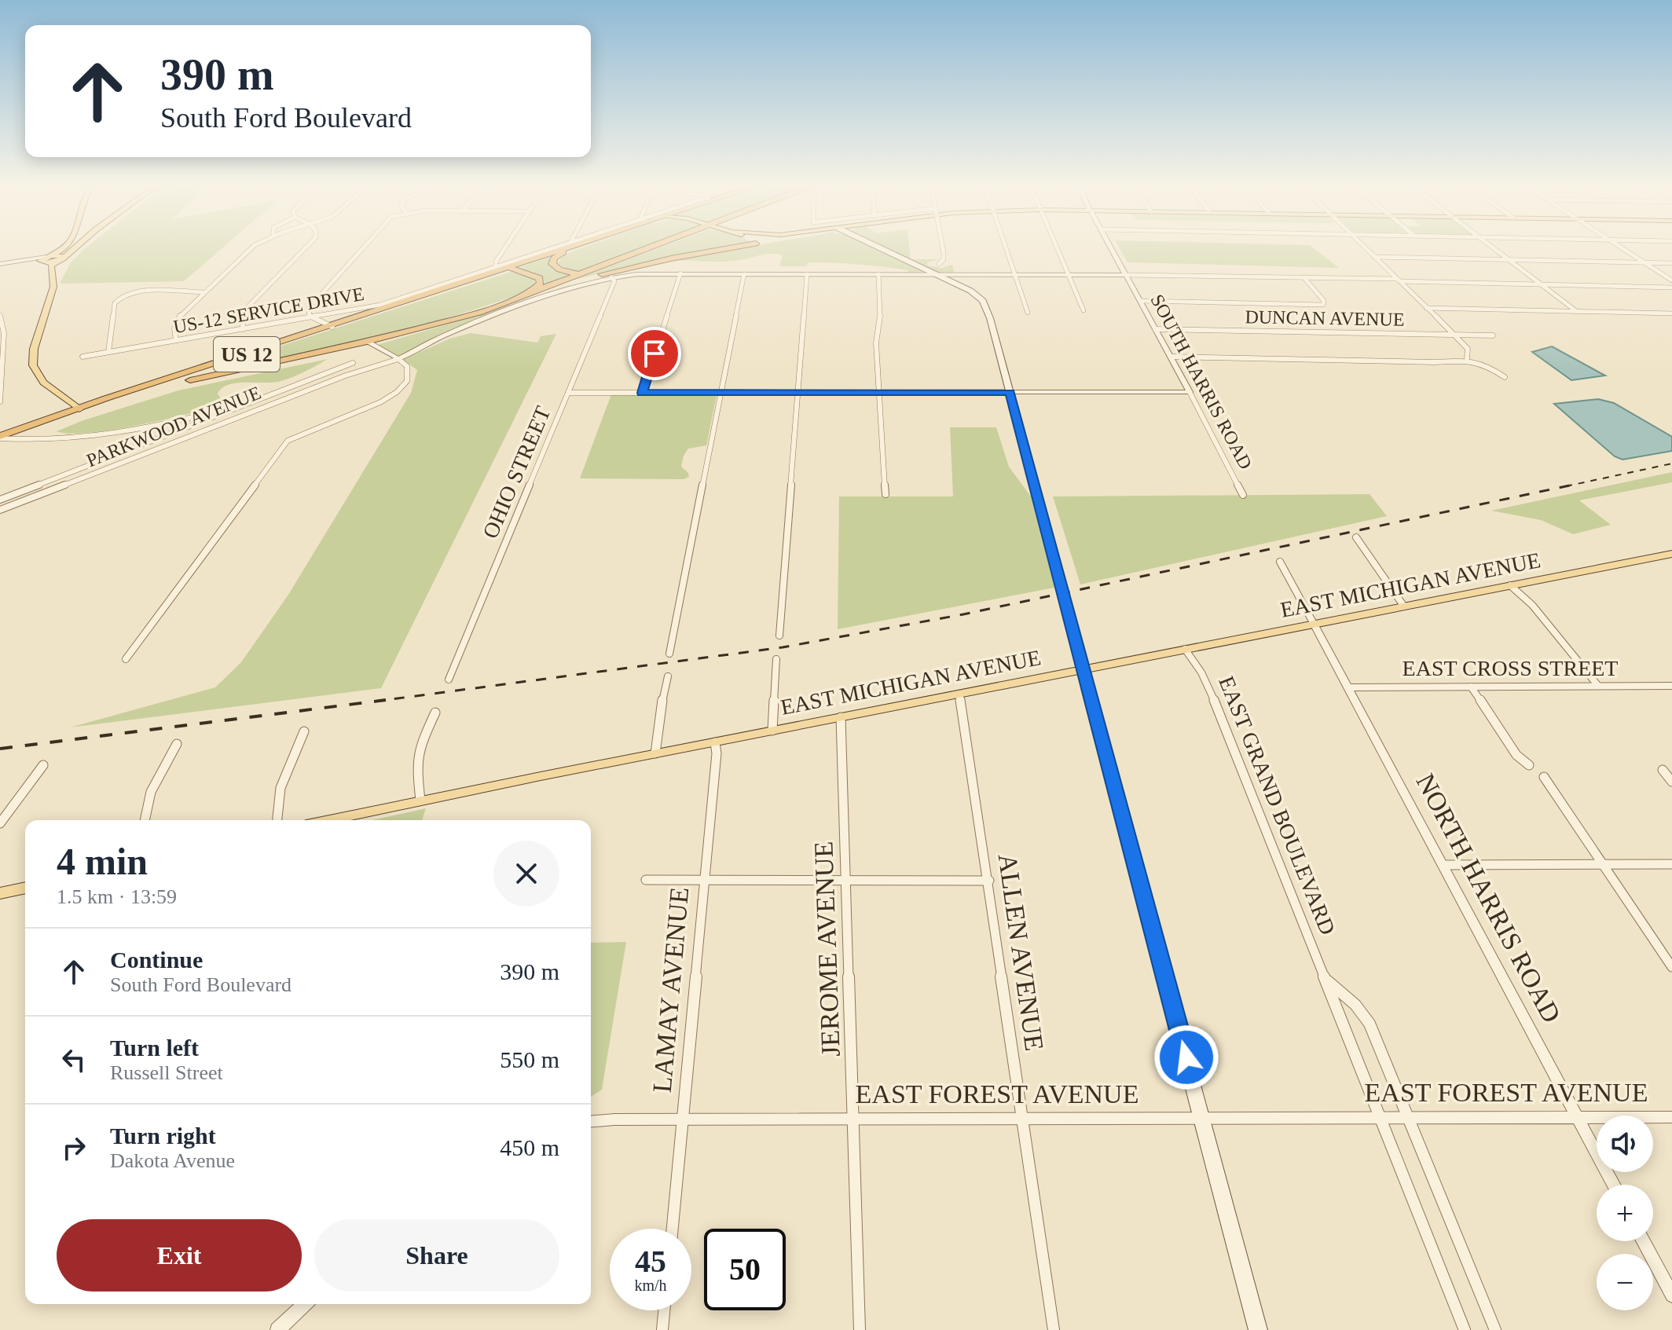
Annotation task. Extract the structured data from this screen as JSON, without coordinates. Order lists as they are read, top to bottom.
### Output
{
  "streets": {
    "highway": ["US 12"],
    "main road": ["EAST MICHIGAN AVENUE"],
    "street": [
      "US-12 SERVICE DRIVE",
      "DUNCAN AVENUE",
      "SOUTH HARRIS ROAD",
      "PARKWOOD AVENUE",
      "OHIO STREET",
      "EAST CROSS STREET",
      "EAST GRAND BOULEVARD",
      "NORTH HARRIS ROAD",
      "JEROME AVENUE",
      "ALLEN AVENUE",
      "LAMAY AVENUE",
      "EAST FOREST AVENUE"
    ]
  },
  "crossings": [
    ["DUNCAN AVENUE", "SOUTH HARRIS ROAD"],
    ["SOUTH HARRIS ROAD", "PARKWOOD AVENUE"],
    ["PARKWOOD AVENUE", "OHIO STREET"],
    ["EAST MICHIGAN AVENUE", "EAST GRAND BOULEVARD"],
    ["EAST MICHIGAN AVENUE", "NORTH HARRIS ROAD"],
    ["EAST MICHIGAN AVENUE", "JEROME AVENUE"],
    ["EAST MICHIGAN AVENUE", "ALLEN AVENUE"],
    ["EAST MICHIGAN AVENUE", "LAMAY AVENUE"],
    ["EAST CROSS STREET", "NORTH HARRIS ROAD"],
    ["EAST GRAND BOULEVARD", "EAST FOREST AVENUE"],
    ["NORTH HARRIS ROAD", "EAST FOREST AVENUE"],
    ["JEROME AVENUE", "EAST FOREST AVENUE"],
    ["ALLEN AVENUE", "EAST FOREST AVENUE"],
    ["LAMAY AVENUE", "EAST FOREST AVENUE"]
  ],
  "page": {
    "turn": ["390 m", "South Ford Boulevard"],
    "heading": ["4 min", "1.5 km · 13:59"],
    "list": [
      {
        "name": "Continue",
        "note": "South Ford Boulevard",
        "value": "390 m"
      },
      {
        "name": "Turn left",
        "note": "Russell Street",
        "value": "550 m"
      },
      {
        "name": "Turn right",
        "note": "Dakota Avenue",
        "value": "450 m"
      }
    ],
    "map_buttons": ["+", "−"],
    "buttons": ["Exit", "Share"],
    "speed": "45 km/h",
    "limit": "50"
  }
}
